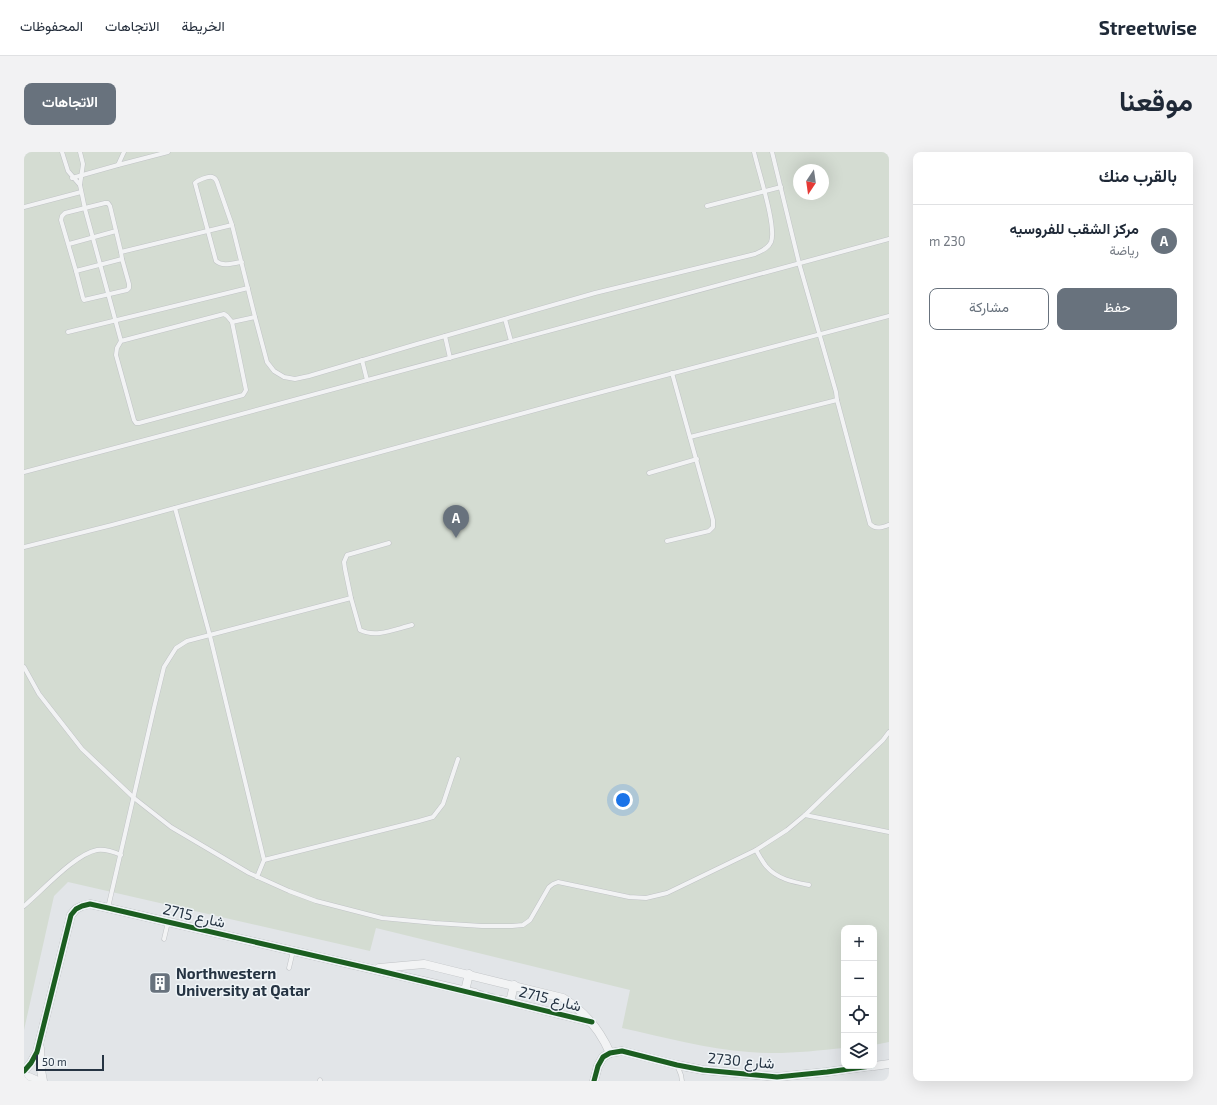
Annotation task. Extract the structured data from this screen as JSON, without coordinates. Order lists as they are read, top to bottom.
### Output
{
  "streets": {
    "street": ["شارع 2715", "شارع 2730"]
  },
  "crossings": [
    ["شارع 2715", "شارع 2730"]
  ],
  "places": {
    "building": ["Northwestern University at Qatar"]
  },
  "scale_bar": "50 m",
  "north": "bottom",
  "page": {
    "header": "Streetwise",
    "nav": ["الخريطة", "الاتجاهات", "المحفوظات"],
    "title": "موقعنا",
    "buttons": [
      "الاتجاهات",
      ["حفظ", "مشاركة"]
    ],
    "heading": "بالقرب منك",
    "list": [
      {
        "mark": "A",
        "name": "مركز الشقب للفروسيه",
        "note": "رياضة",
        "value": "230 m"
      }
    ],
    "pins": "A",
    "map_buttons": ["+", "−"],
    "scale": "50 m"
  }
}
